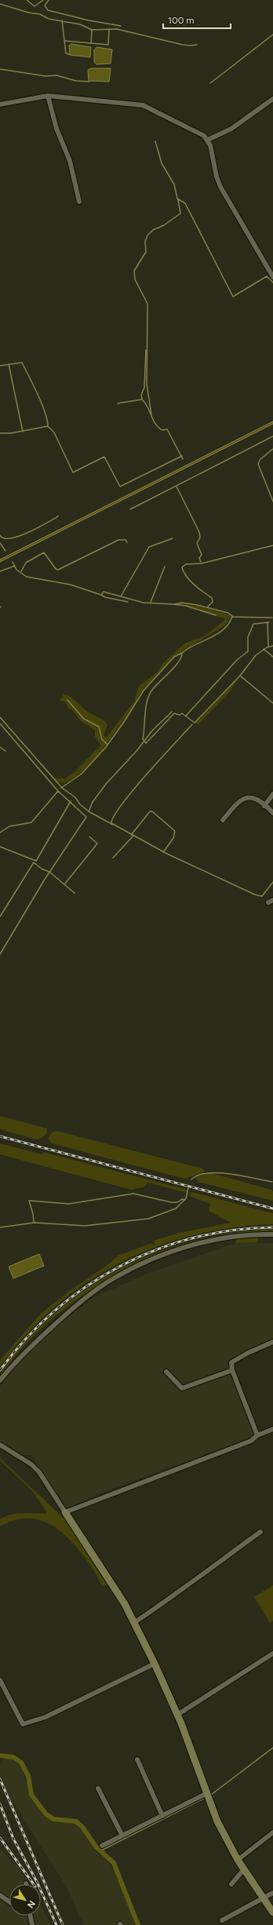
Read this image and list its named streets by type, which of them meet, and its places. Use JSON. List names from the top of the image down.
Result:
{
  "scale_bar": "100 m",
  "north": "bottom right"
}
